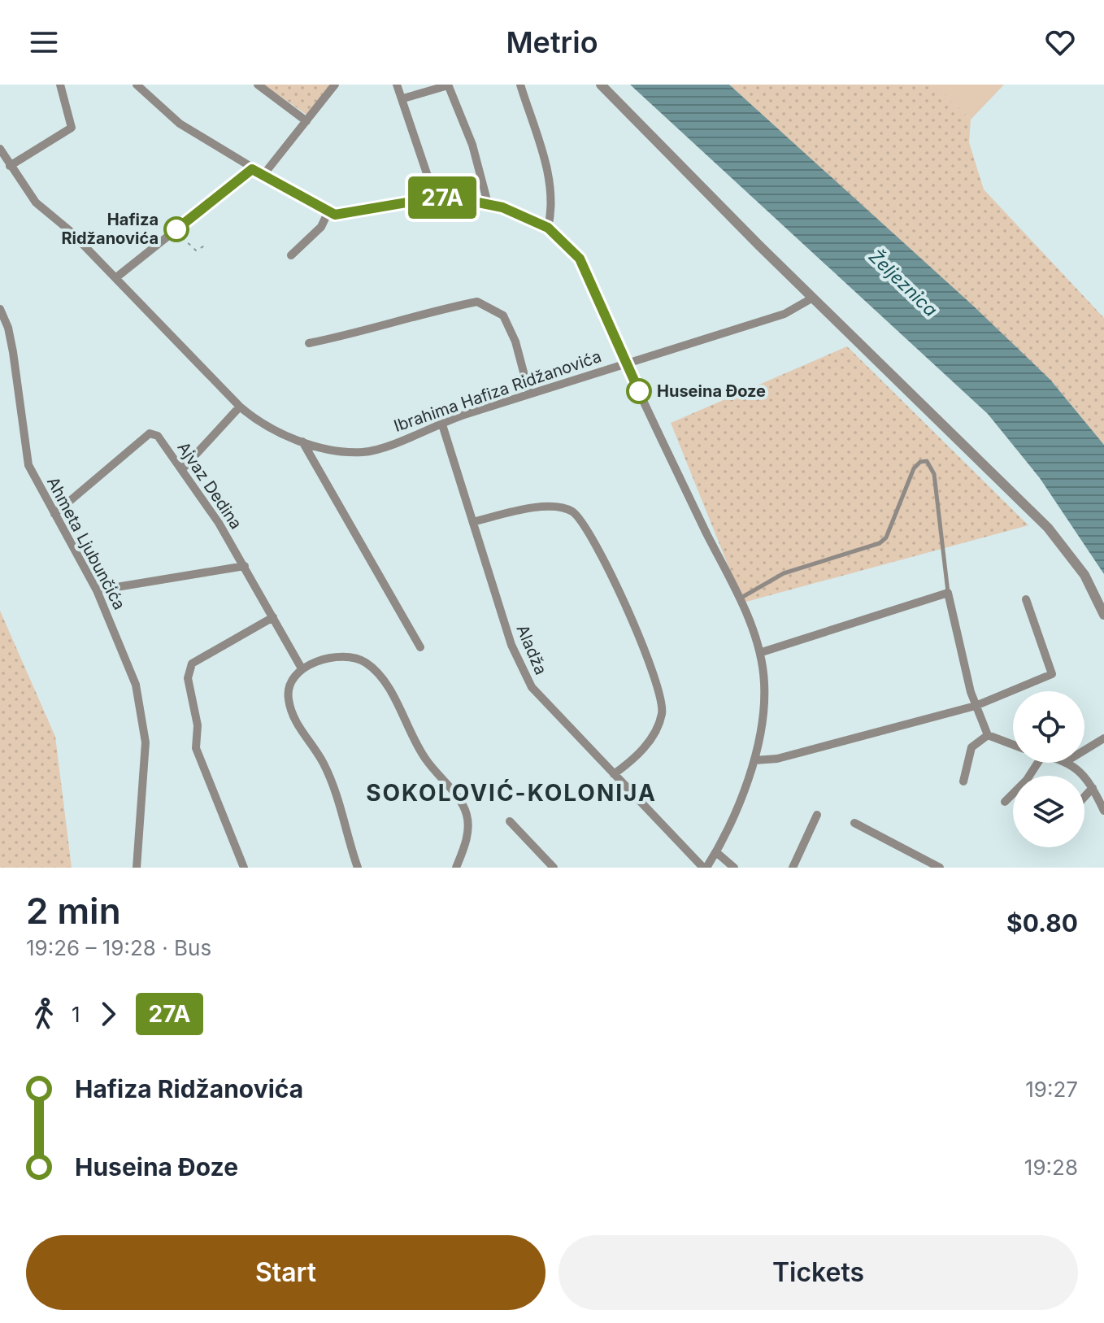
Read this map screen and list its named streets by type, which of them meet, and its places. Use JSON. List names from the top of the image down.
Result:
{
  "streets": {
    "street": [
      "Ibrahima Hafiza Ridžanovića",
      "Ajvaz Dedina",
      "Ahmeta Ljubunčića",
      "Aladža"
    ]
  },
  "crossings": [
    ["Ibrahima Hafiza Ridžanovića", "Aladža"],
    ["Ajvaz Dedina", "Ahmeta Ljubunčića"]
  ],
  "districts": ["SOKOLOVIĆ-KOLONIJA"],
  "water": ["Željeznica"],
  "places": ["Hafiza Ridžanovića", "Huseina Đoze"],
  "lines": ["bus line 27A"],
  "page": {
    "header": "Metrio",
    "on_map": "27A",
    "heading": ["2 min", "19:26 – 19:28 · Bus", "$0.80"],
    "legs": ["1", "27A"],
    "list": [
      {
        "name": "Hafiza Ridžanovića",
        "value": "19:27"
      },
      {
        "name": "Huseina Đoze",
        "value": "19:28"
      }
    ],
    "buttons": ["Start", "Tickets"]
  }
}
